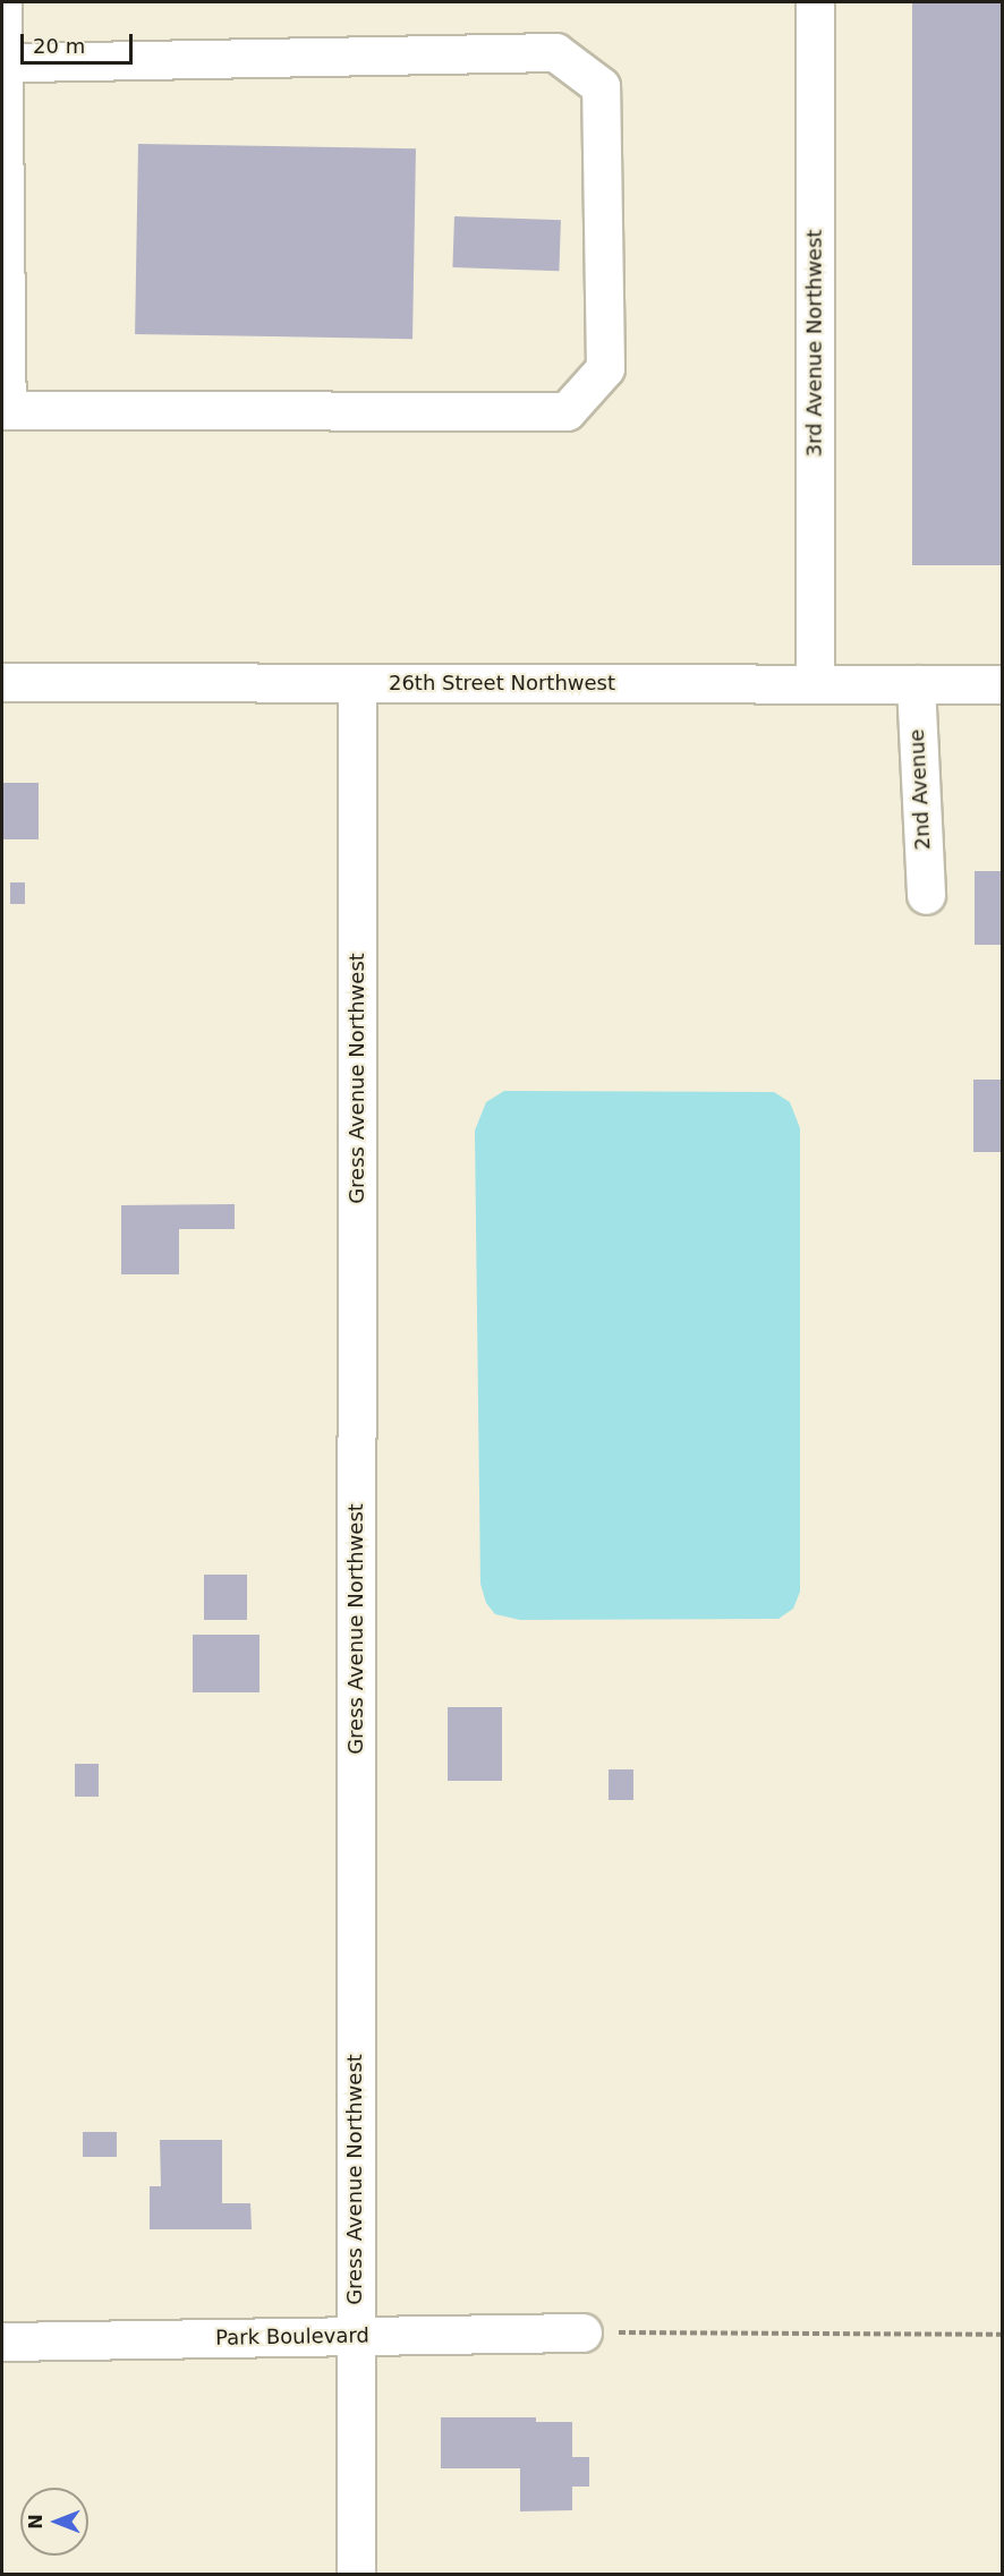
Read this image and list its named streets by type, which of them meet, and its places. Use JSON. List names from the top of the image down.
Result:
{
  "streets": {
    "street": [
      "3rd Avenue Northwest",
      "26th Street Northwest",
      "2nd Avenue",
      "Gress Avenue Northwest",
      "Park Boulevard"
    ]
  },
  "crossings": [
    ["3rd Avenue Northwest", "26th Street Northwest"],
    ["26th Street Northwest", "2nd Avenue"],
    ["26th Street Northwest", "Gress Avenue Northwest"],
    ["Gress Avenue Northwest", "Park Boulevard"]
  ],
  "scale_bar": "20 m",
  "north": "left"
}
